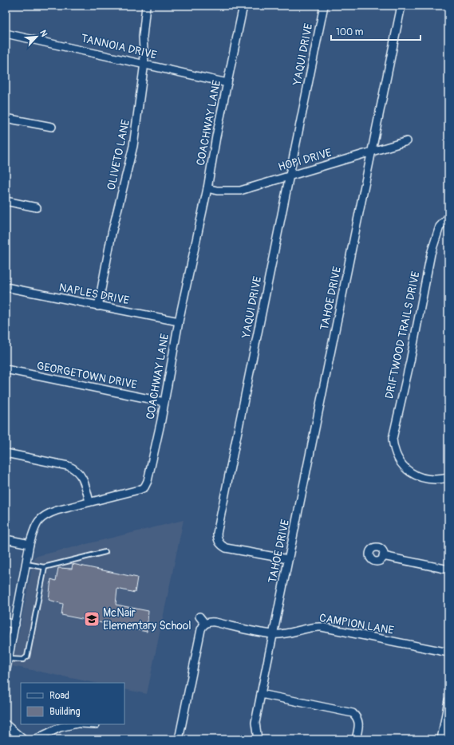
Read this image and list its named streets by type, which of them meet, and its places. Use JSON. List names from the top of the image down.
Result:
{
  "streets": {
    "street": [
      "TANNOIA DRIVE",
      "YAQUI DRIVE",
      "COACHWAY LANE",
      "OLIVETO LANE",
      "HOPI DRIVE",
      "NAPLES DRIVE",
      "TAHOE DRIVE",
      "DRIFTWOOD TRAILS DRIVE",
      "GEORGETOWN DRIVE",
      "CAMPION LANE"
    ]
  },
  "crossings": [
    ["TANNOIA DRIVE", "COACHWAY LANE"],
    ["TANNOIA DRIVE", "OLIVETO LANE"],
    ["YAQUI DRIVE", "HOPI DRIVE"],
    ["YAQUI DRIVE", "TAHOE DRIVE"],
    ["COACHWAY LANE", "HOPI DRIVE"],
    ["COACHWAY LANE", "NAPLES DRIVE"],
    ["COACHWAY LANE", "GEORGETOWN DRIVE"],
    ["OLIVETO LANE", "NAPLES DRIVE"],
    ["HOPI DRIVE", "TAHOE DRIVE"],
    ["TAHOE DRIVE", "CAMPION LANE"]
  ],
  "places": {
    "school or university": ["McNair Elementary School"]
  },
  "legend": ["Road", "Building"],
  "scale_bar": "100 m",
  "north": "top right"
}
